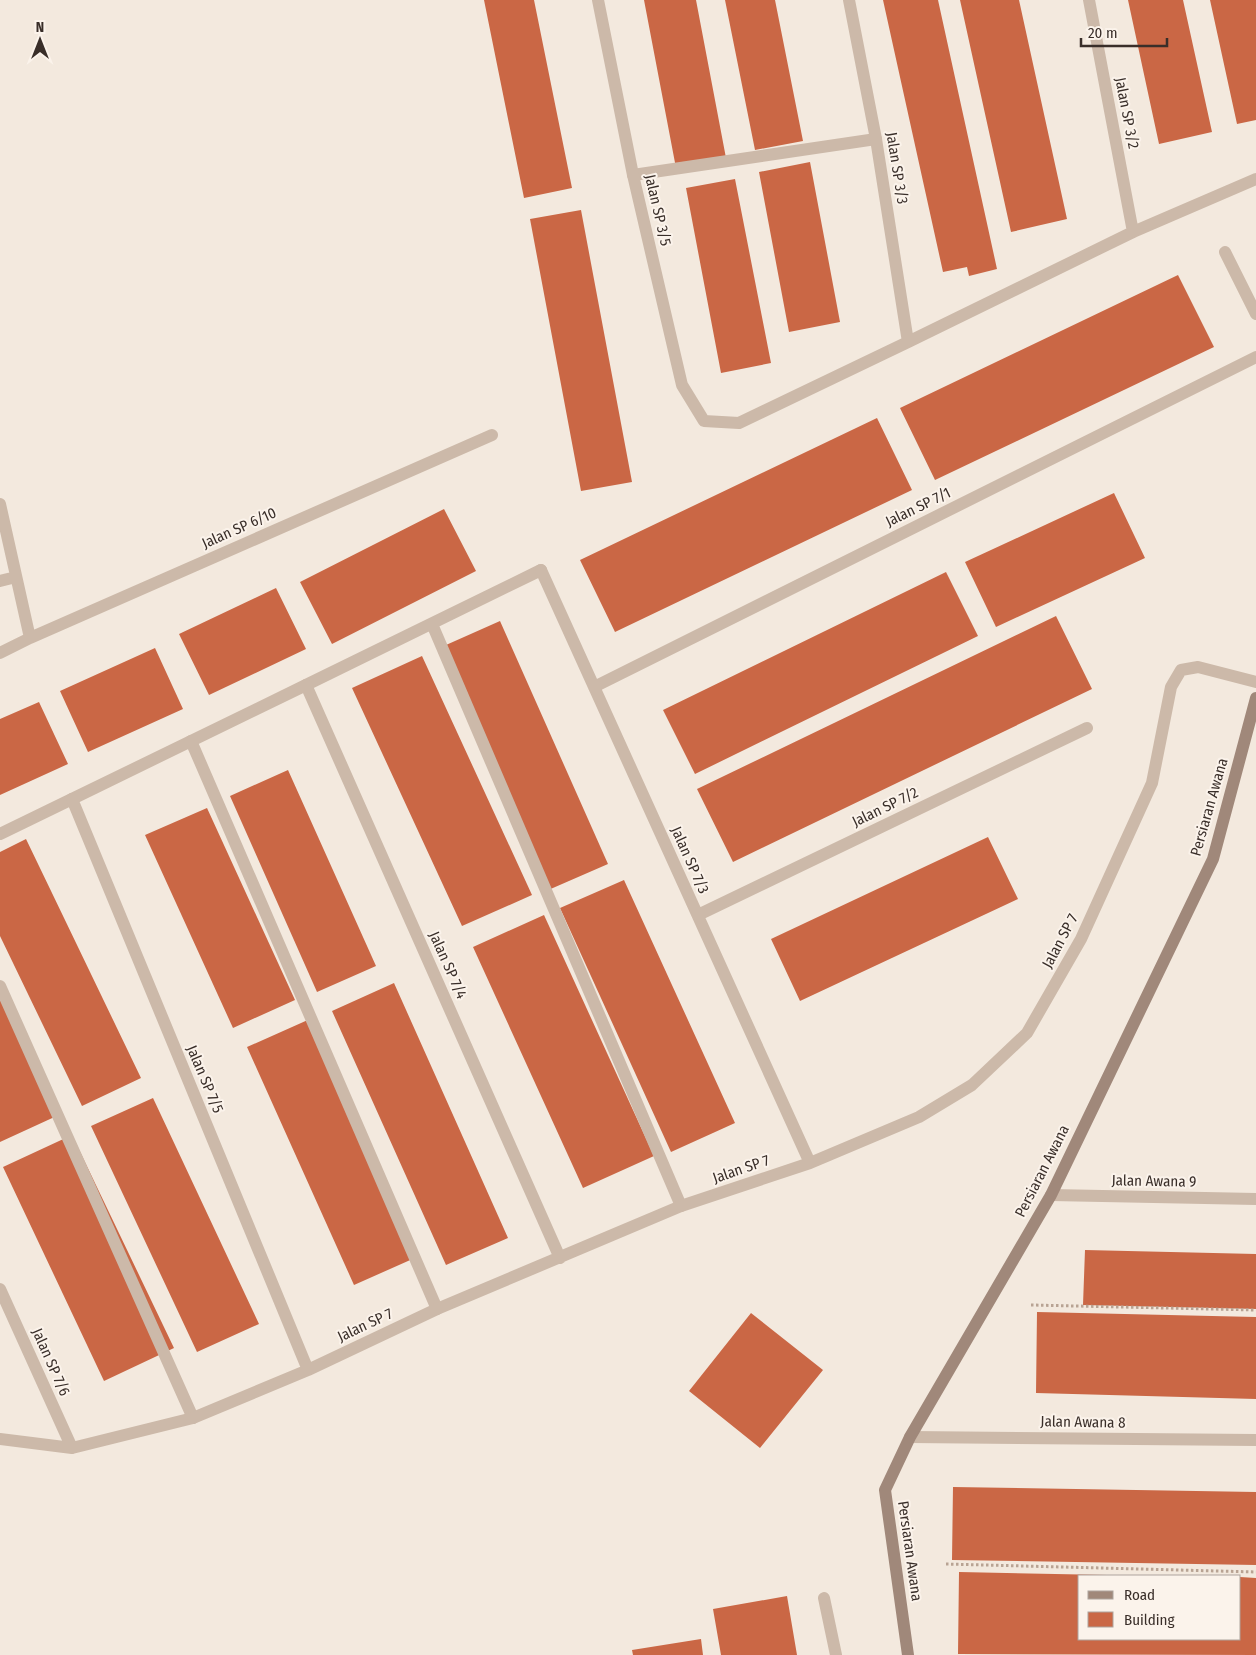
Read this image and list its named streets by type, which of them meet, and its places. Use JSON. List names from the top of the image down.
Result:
{
  "streets": {
    "street": [
      "Jalan SP 3/2",
      "Jalan SP 3/3",
      "Jalan SP 3/5",
      "Jalan SP 7/1",
      "Jalan SP 6/10",
      "Jalan SP 7/2",
      "Persiaran Awana",
      "Jalan SP 7/3",
      "Jalan SP 7",
      "Jalan SP 7/4",
      "Jalan SP 7/5",
      "Jalan Awana 9",
      "Jalan SP 7/6",
      "Jalan Awana 8"
    ]
  },
  "crossings": [
    ["Jalan SP 3/3", "Jalan SP 3/5"],
    ["Jalan SP 7/1", "Jalan SP 7/3"],
    ["Jalan SP 7/2", "Jalan SP 7/3"],
    ["Persiaran Awana", "Jalan Awana 9"],
    ["Persiaran Awana", "Jalan Awana 8"],
    ["Jalan SP 7/3", "Jalan SP 7"],
    ["Jalan SP 7", "Jalan SP 7/4"],
    ["Jalan SP 7", "Jalan SP 7/5"],
    ["Jalan SP 7", "Jalan SP 7/6"]
  ],
  "legend": ["Road", "Building"],
  "scale_bar": "20 m",
  "north": "top"
}
